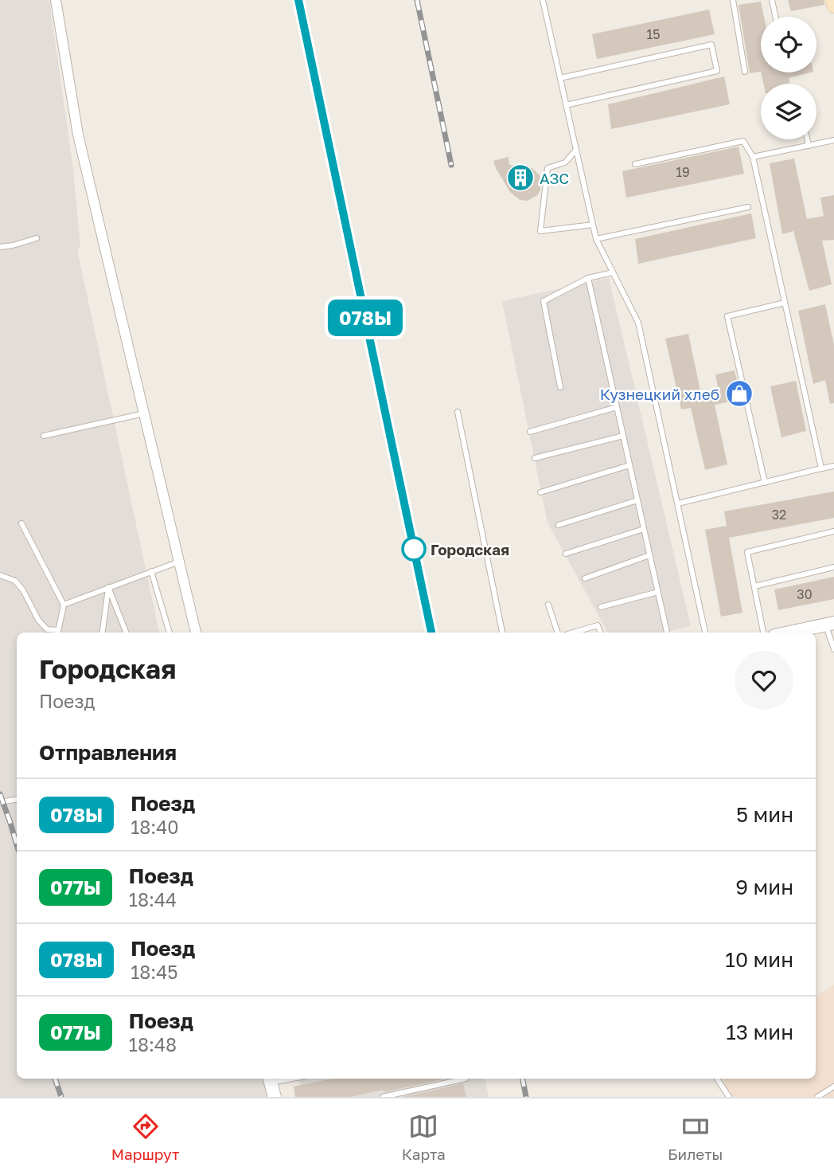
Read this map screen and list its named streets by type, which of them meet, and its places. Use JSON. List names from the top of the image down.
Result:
{
  "places": {
    "building": ["АЗС"],
    "shop": ["Кузнецкий хлеб"],
    "other": ["Городская"]
  },
  "house_numbers": [
    "15",
    "19",
    "32",
    "30"
  ],
  "page": {
    "on_map": "078Ы",
    "heading": [
      ["Городская", "Поезд"],
      "Отправления"
    ],
    "list": [
      {
        "mark": "078Ы",
        "name": "Поезд",
        "note": "18:40",
        "value": "5 мин"
      },
      {
        "mark": "077Ы",
        "name": "Поезд",
        "note": "18:44",
        "value": "9 мин"
      },
      {
        "mark": "078Ы",
        "name": "Поезд",
        "note": "18:45",
        "value": "10 мин"
      },
      {
        "mark": "077Ы",
        "name": "Поезд",
        "note": "18:48",
        "value": "13 мин"
      }
    ],
    "tabs": ["Маршрут", "Карта", "Билеты"]
  }
}
